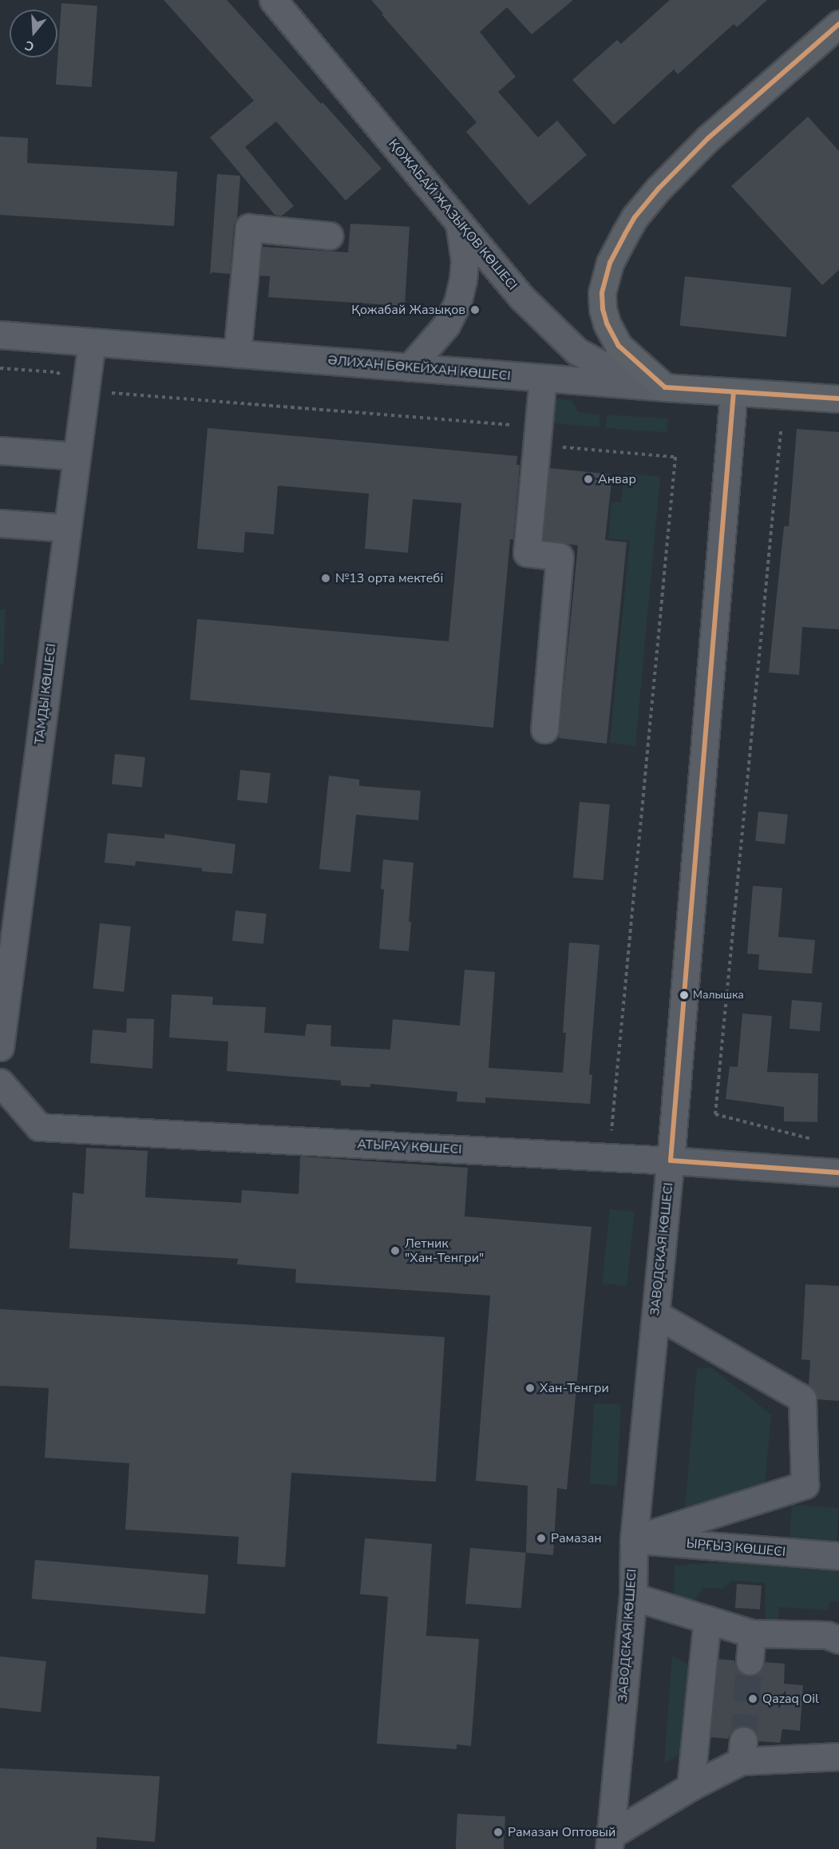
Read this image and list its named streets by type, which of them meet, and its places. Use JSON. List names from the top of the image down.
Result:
{
  "streets": {
    "main road": ["ӘЛИХАН БӨКЕЙХАН КӨШЕСІ"],
    "street": [
      "ҚОЖАБАЙ ЖАЗЫҚОВ КӨШЕСІ",
      "ТАМДЫ КӨШЕСІ",
      "АТЫРАУ КӨШЕСІ",
      "ЗАВОДСКАЯ КӨШЕСІ",
      "ЫРҒЫЗ КӨШЕСІ"
    ]
  },
  "crossings": [
    ["ҚОЖАБАЙ ЖАЗЫҚОВ КӨШЕСІ", "ӘЛИХАН БӨКЕЙХАН КӨШЕСІ"],
    ["ӘЛИХАН БӨКЕЙХАН КӨШЕСІ", "ТАМДЫ КӨШЕСІ"],
    ["ӘЛИХАН БӨКЕЙХАН КӨШЕСІ", "ЗАВОДСКАЯ КӨШЕСІ"],
    ["АТЫРАУ КӨШЕСІ", "ЗАВОДСКАЯ КӨШЕСІ"],
    ["ЗАВОДСКАЯ КӨШЕСІ", "ЫРҒЫЗ КӨШЕСІ"]
  ],
  "places": [
    "Қожабай Жазықов",
    "Анвар",
    "№13 орта мектебі",
    "Малышка",
    "Летник \"Хан-Тенгри\"",
    "Хан-Тенгри",
    "Рамазан",
    "Qazaq Oil",
    "Рамазан Оптовый"
  ],
  "north": "bottom"
}
